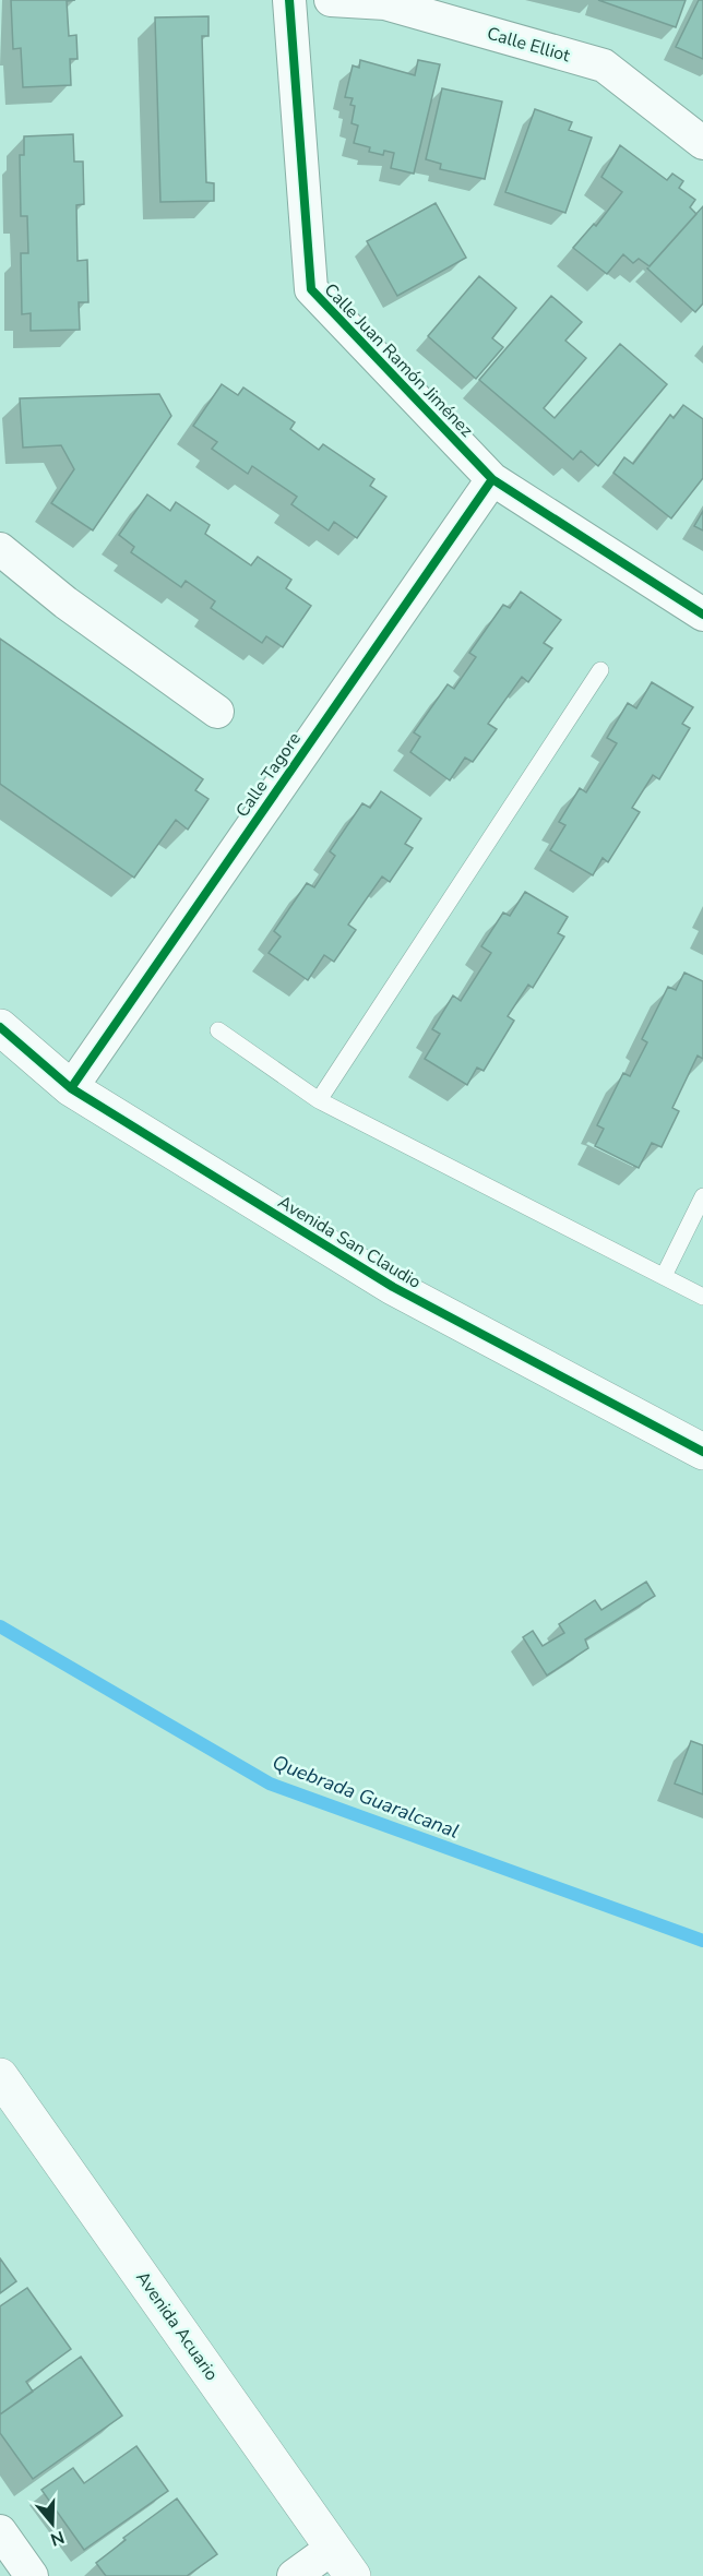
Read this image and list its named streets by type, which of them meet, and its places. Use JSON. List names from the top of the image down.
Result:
{
  "streets": {
    "street": [
      "Calle Elliot",
      "Calle Juan Ramón Jiménez",
      "Calle Tagore",
      "Avenida San Claudio",
      "Avenida Acuario"
    ]
  },
  "crossings": [
    ["Calle Juan Ramón Jiménez", "Calle Tagore"],
    ["Calle Tagore", "Avenida San Claudio"]
  ],
  "water": ["Quebrada Guaralcanal"],
  "north": "bottom"
}
